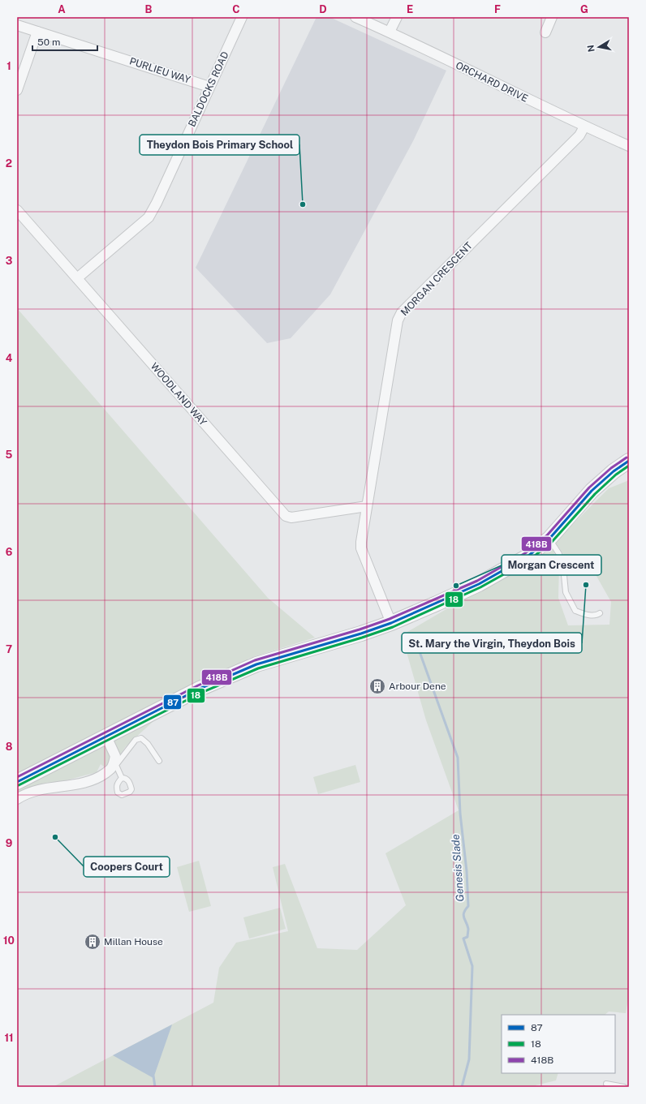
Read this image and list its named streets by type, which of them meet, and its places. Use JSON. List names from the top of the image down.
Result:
{
  "streets": {
    "street": [
      "PURLIEU WAY",
      "ORCHARD DRIVE",
      "BALDOCKS ROAD",
      "MORGAN CRESCENT",
      "WOODLAND WAY"
    ]
  },
  "crossings": [
    ["PURLIEU WAY", "BALDOCKS ROAD"],
    ["ORCHARD DRIVE", "MORGAN CRESCENT"],
    ["BALDOCKS ROAD", "WOODLAND WAY"],
    ["MORGAN CRESCENT", "WOODLAND WAY"]
  ],
  "water": ["Genesis Slade"],
  "places": {
    "other": [
      "Theydon Bois Primary School",
      "St. Mary the Virgin, Theydon Bois",
      "Morgan Crescent",
      "Coopers Court"
    ],
    "building": ["Arbour Dene", "Millan House"]
  },
  "lines": ["transit line 418B", "transit line 87", "transit line 18"],
  "legend": ["87", "18", "418B"],
  "scale_bar": "50 m",
  "north": "left",
  "grid": {
    "columns": [
      "A",
      "B",
      "C",
      "D",
      "E",
      "F",
      "G"
    ],
    "rows": [
      "1",
      "2",
      "3",
      "4",
      "5",
      "6",
      "7",
      "8",
      "9",
      "10",
      "11"
    ]
  }
}
